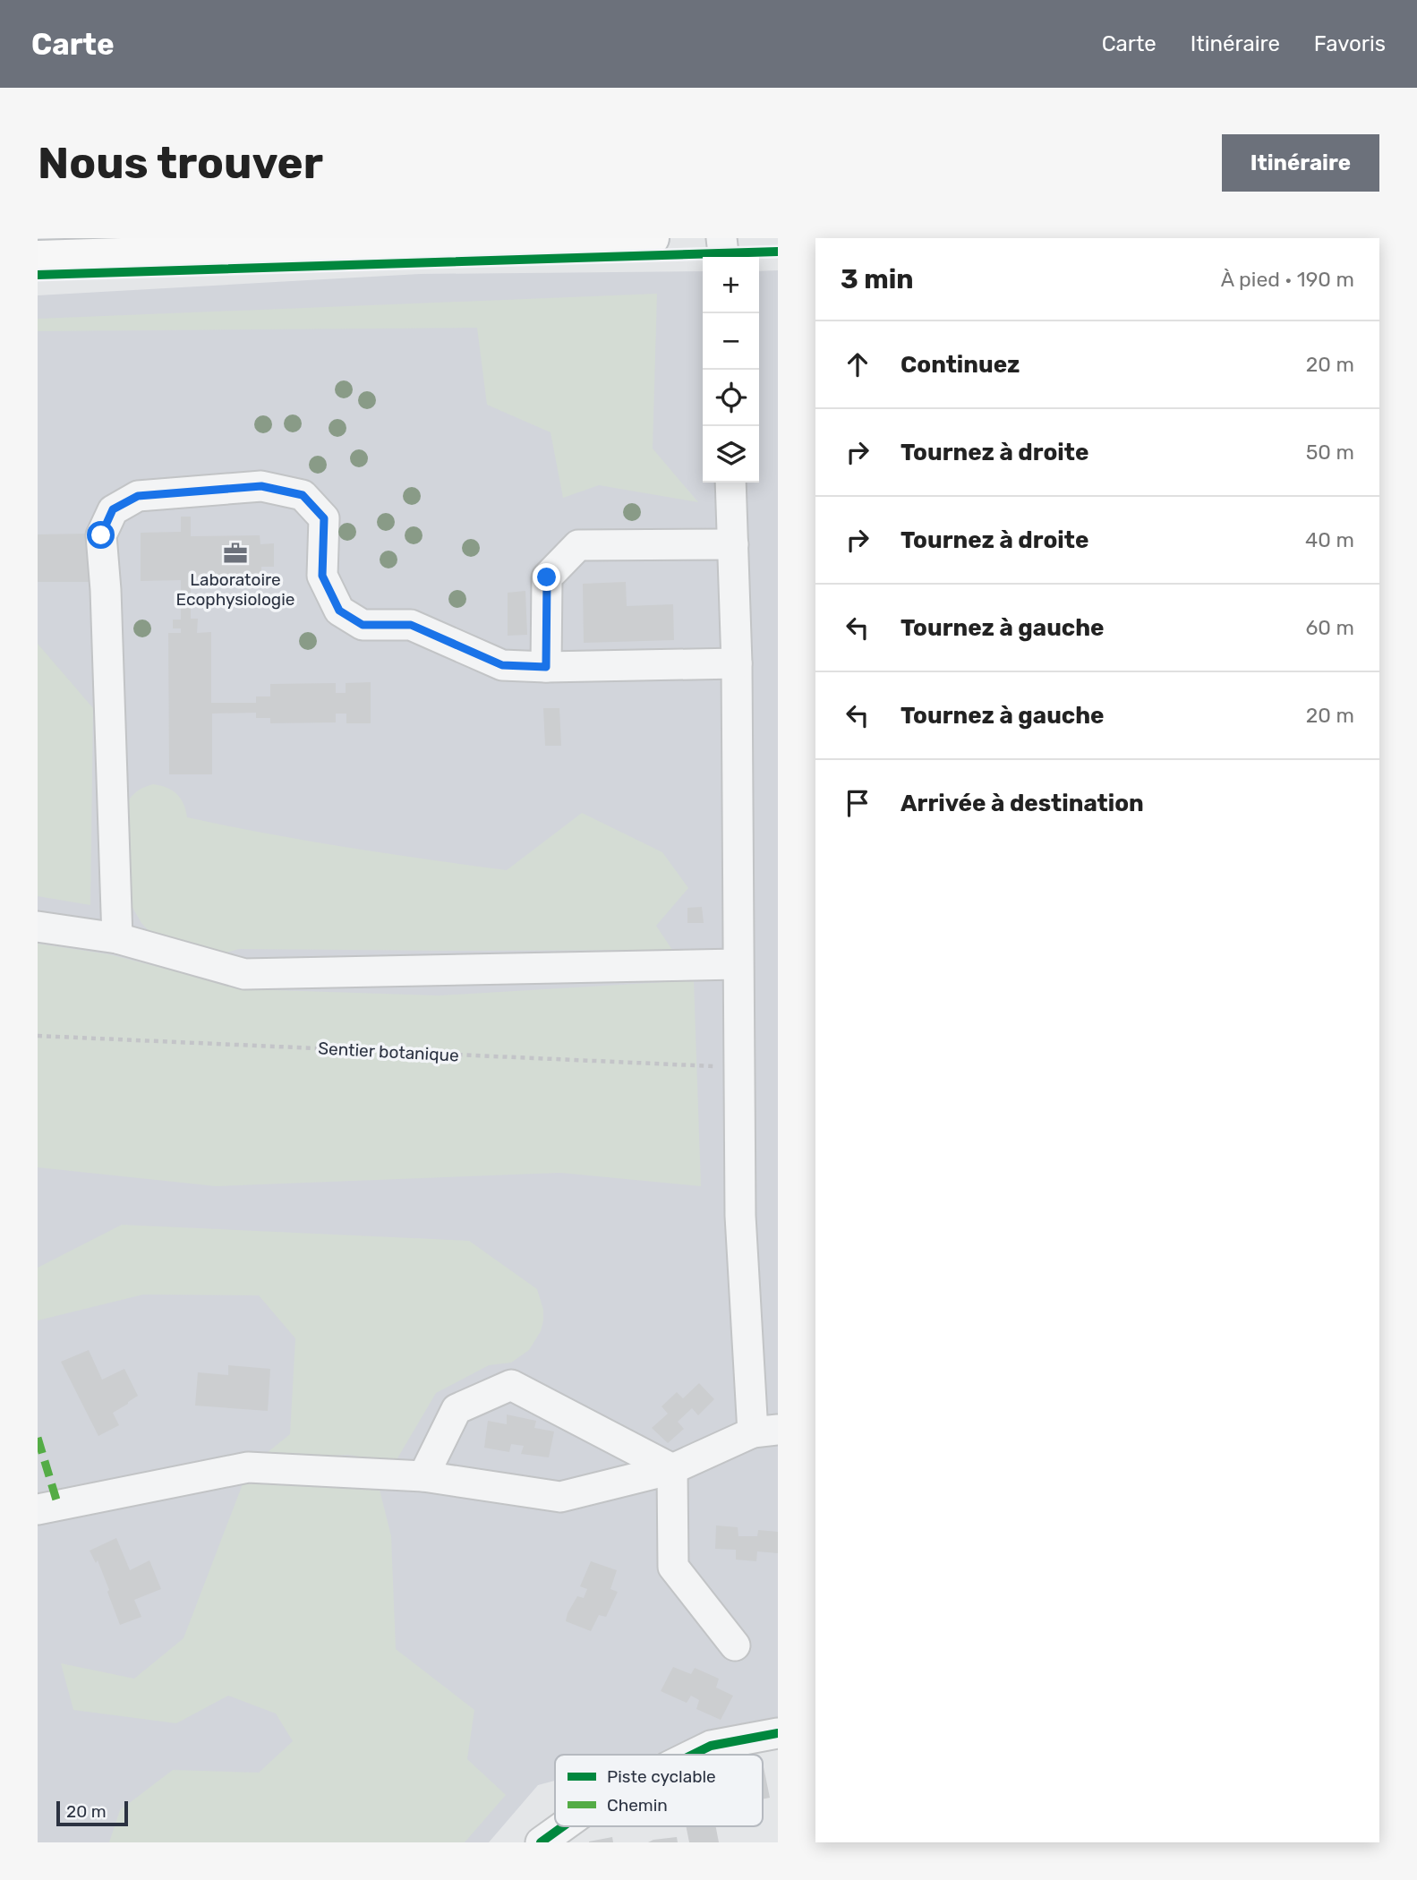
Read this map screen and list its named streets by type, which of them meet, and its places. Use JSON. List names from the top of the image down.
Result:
{
  "streets": {
    "path": ["Sentier botanique"]
  },
  "places": {
    "office": ["Laboratoire Ecophysiologie"]
  },
  "legend": ["Piste cyclable", "Chemin"],
  "scale_bar": "20 m",
  "page": {
    "header": "Carte",
    "nav": ["Carte", "Itinéraire", "Favoris"],
    "buttons": "Itinéraire",
    "title": "Nous trouver",
    "heading": ["3 min", "À pied · 190 m"],
    "map_buttons": ["+", "−"],
    "list": [
      ["Continuez", "20 m"],
      ["Tournez à droite", "50 m"],
      ["Tournez à droite", "40 m"],
      ["Tournez à gauche", "60 m"],
      ["Tournez à gauche", "20 m"],
      "Arrivée à destination"
    ],
    "scale": "20 m"
  }
}
